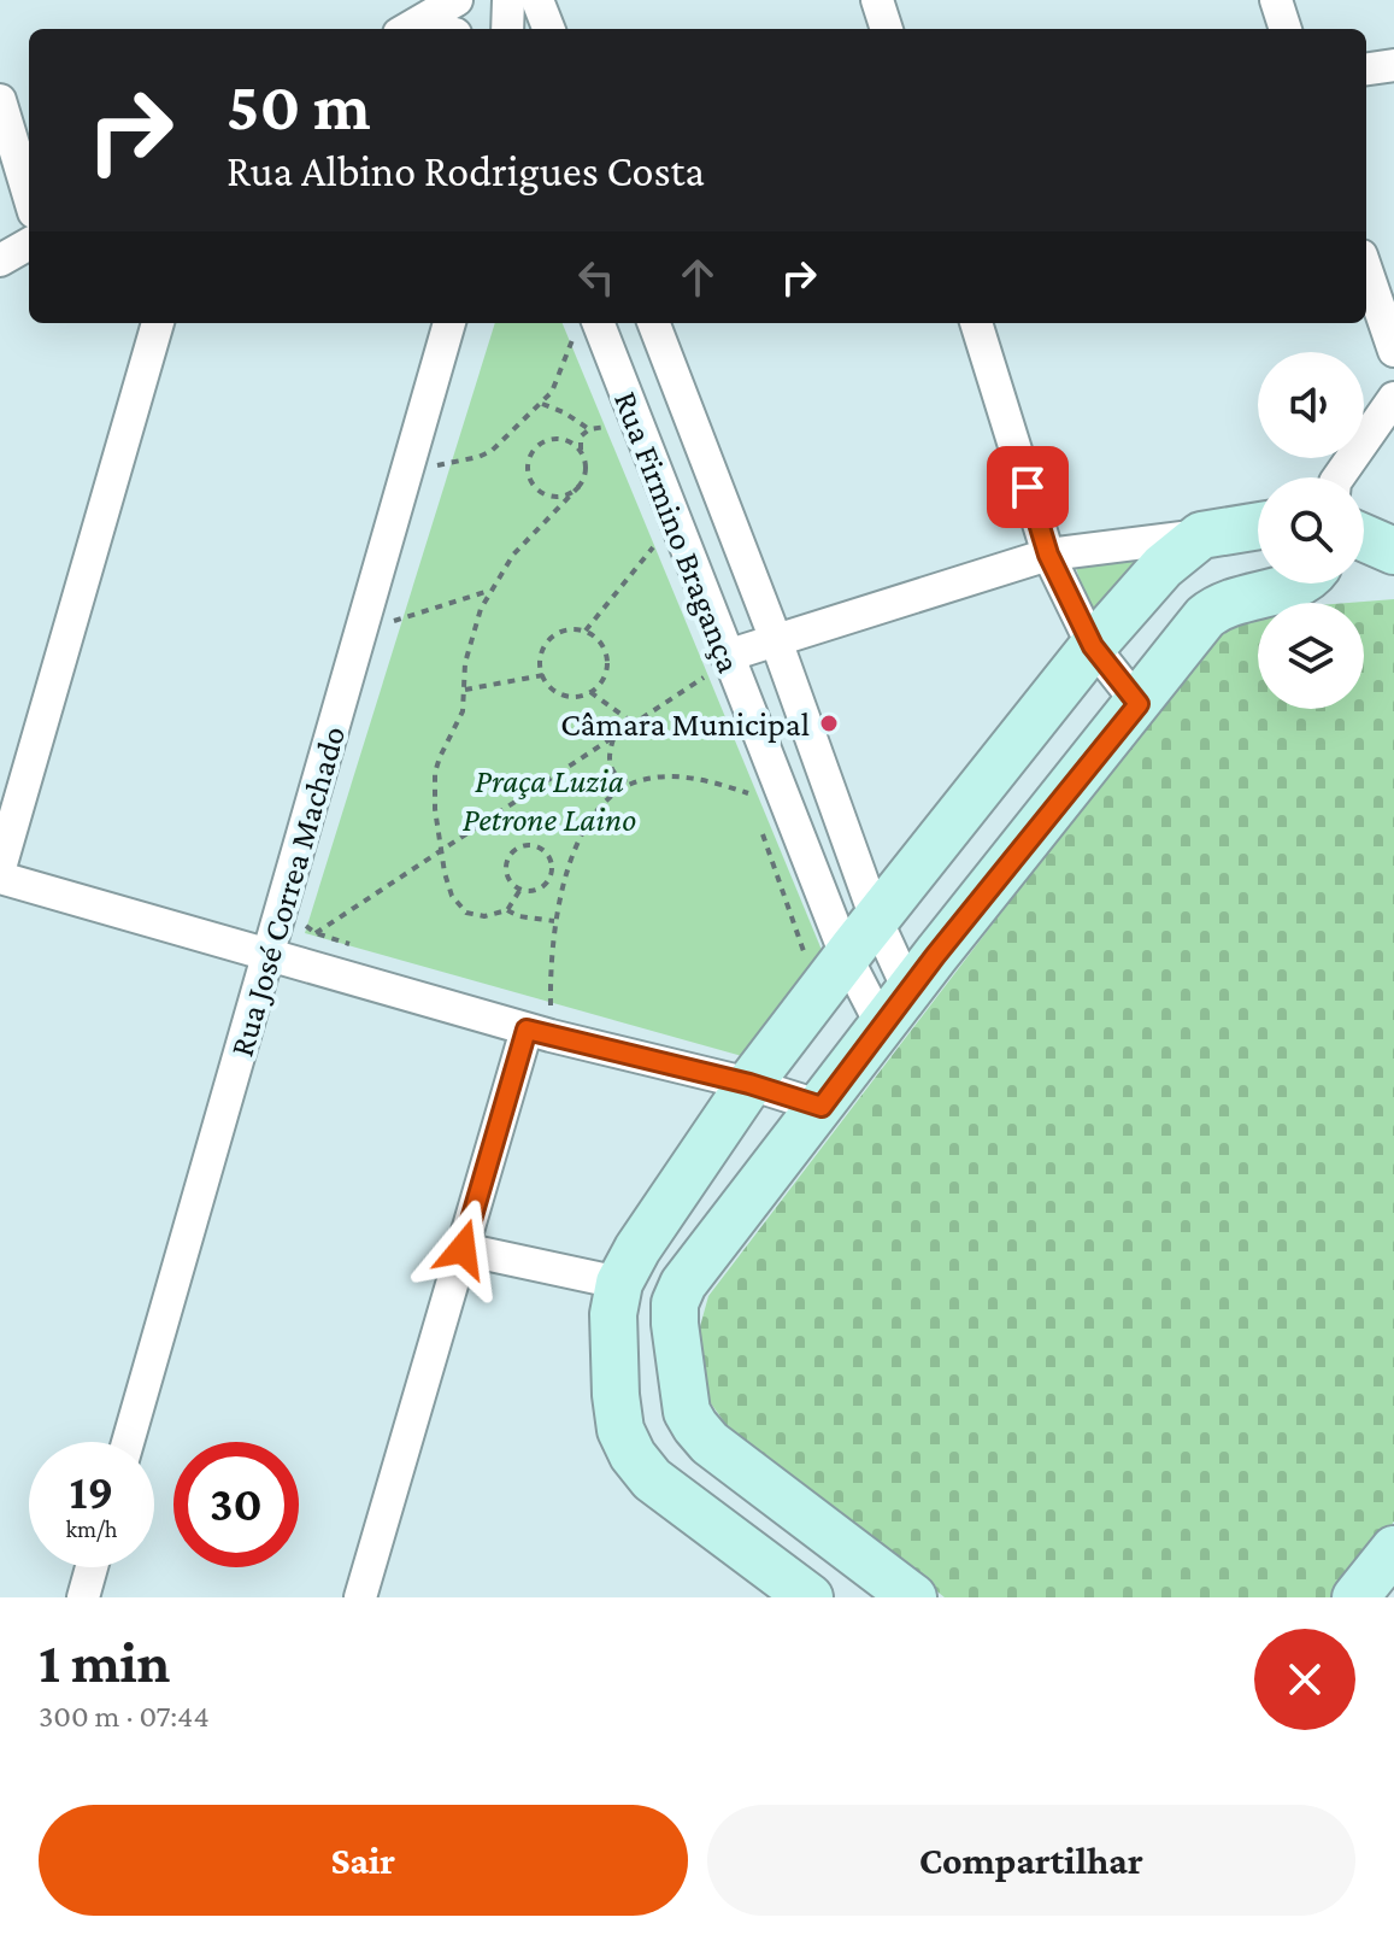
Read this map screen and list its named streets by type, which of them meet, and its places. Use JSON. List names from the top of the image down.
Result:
{
  "streets": {
    "street": ["Rua Firmino Bragança", "Rua José Correa Machado"]
  },
  "parks": ["Praça Luzia Petrone Laino"],
  "places": ["Câmara Municipal"],
  "page": {
    "turn": ["50 m", "Rua Albino Rodrigues Costa"],
    "speed": "19 km/h",
    "limit": "30",
    "heading": ["1 min", "300 m · 07:44"],
    "buttons": ["Sair", "Compartilhar"]
  }
}
